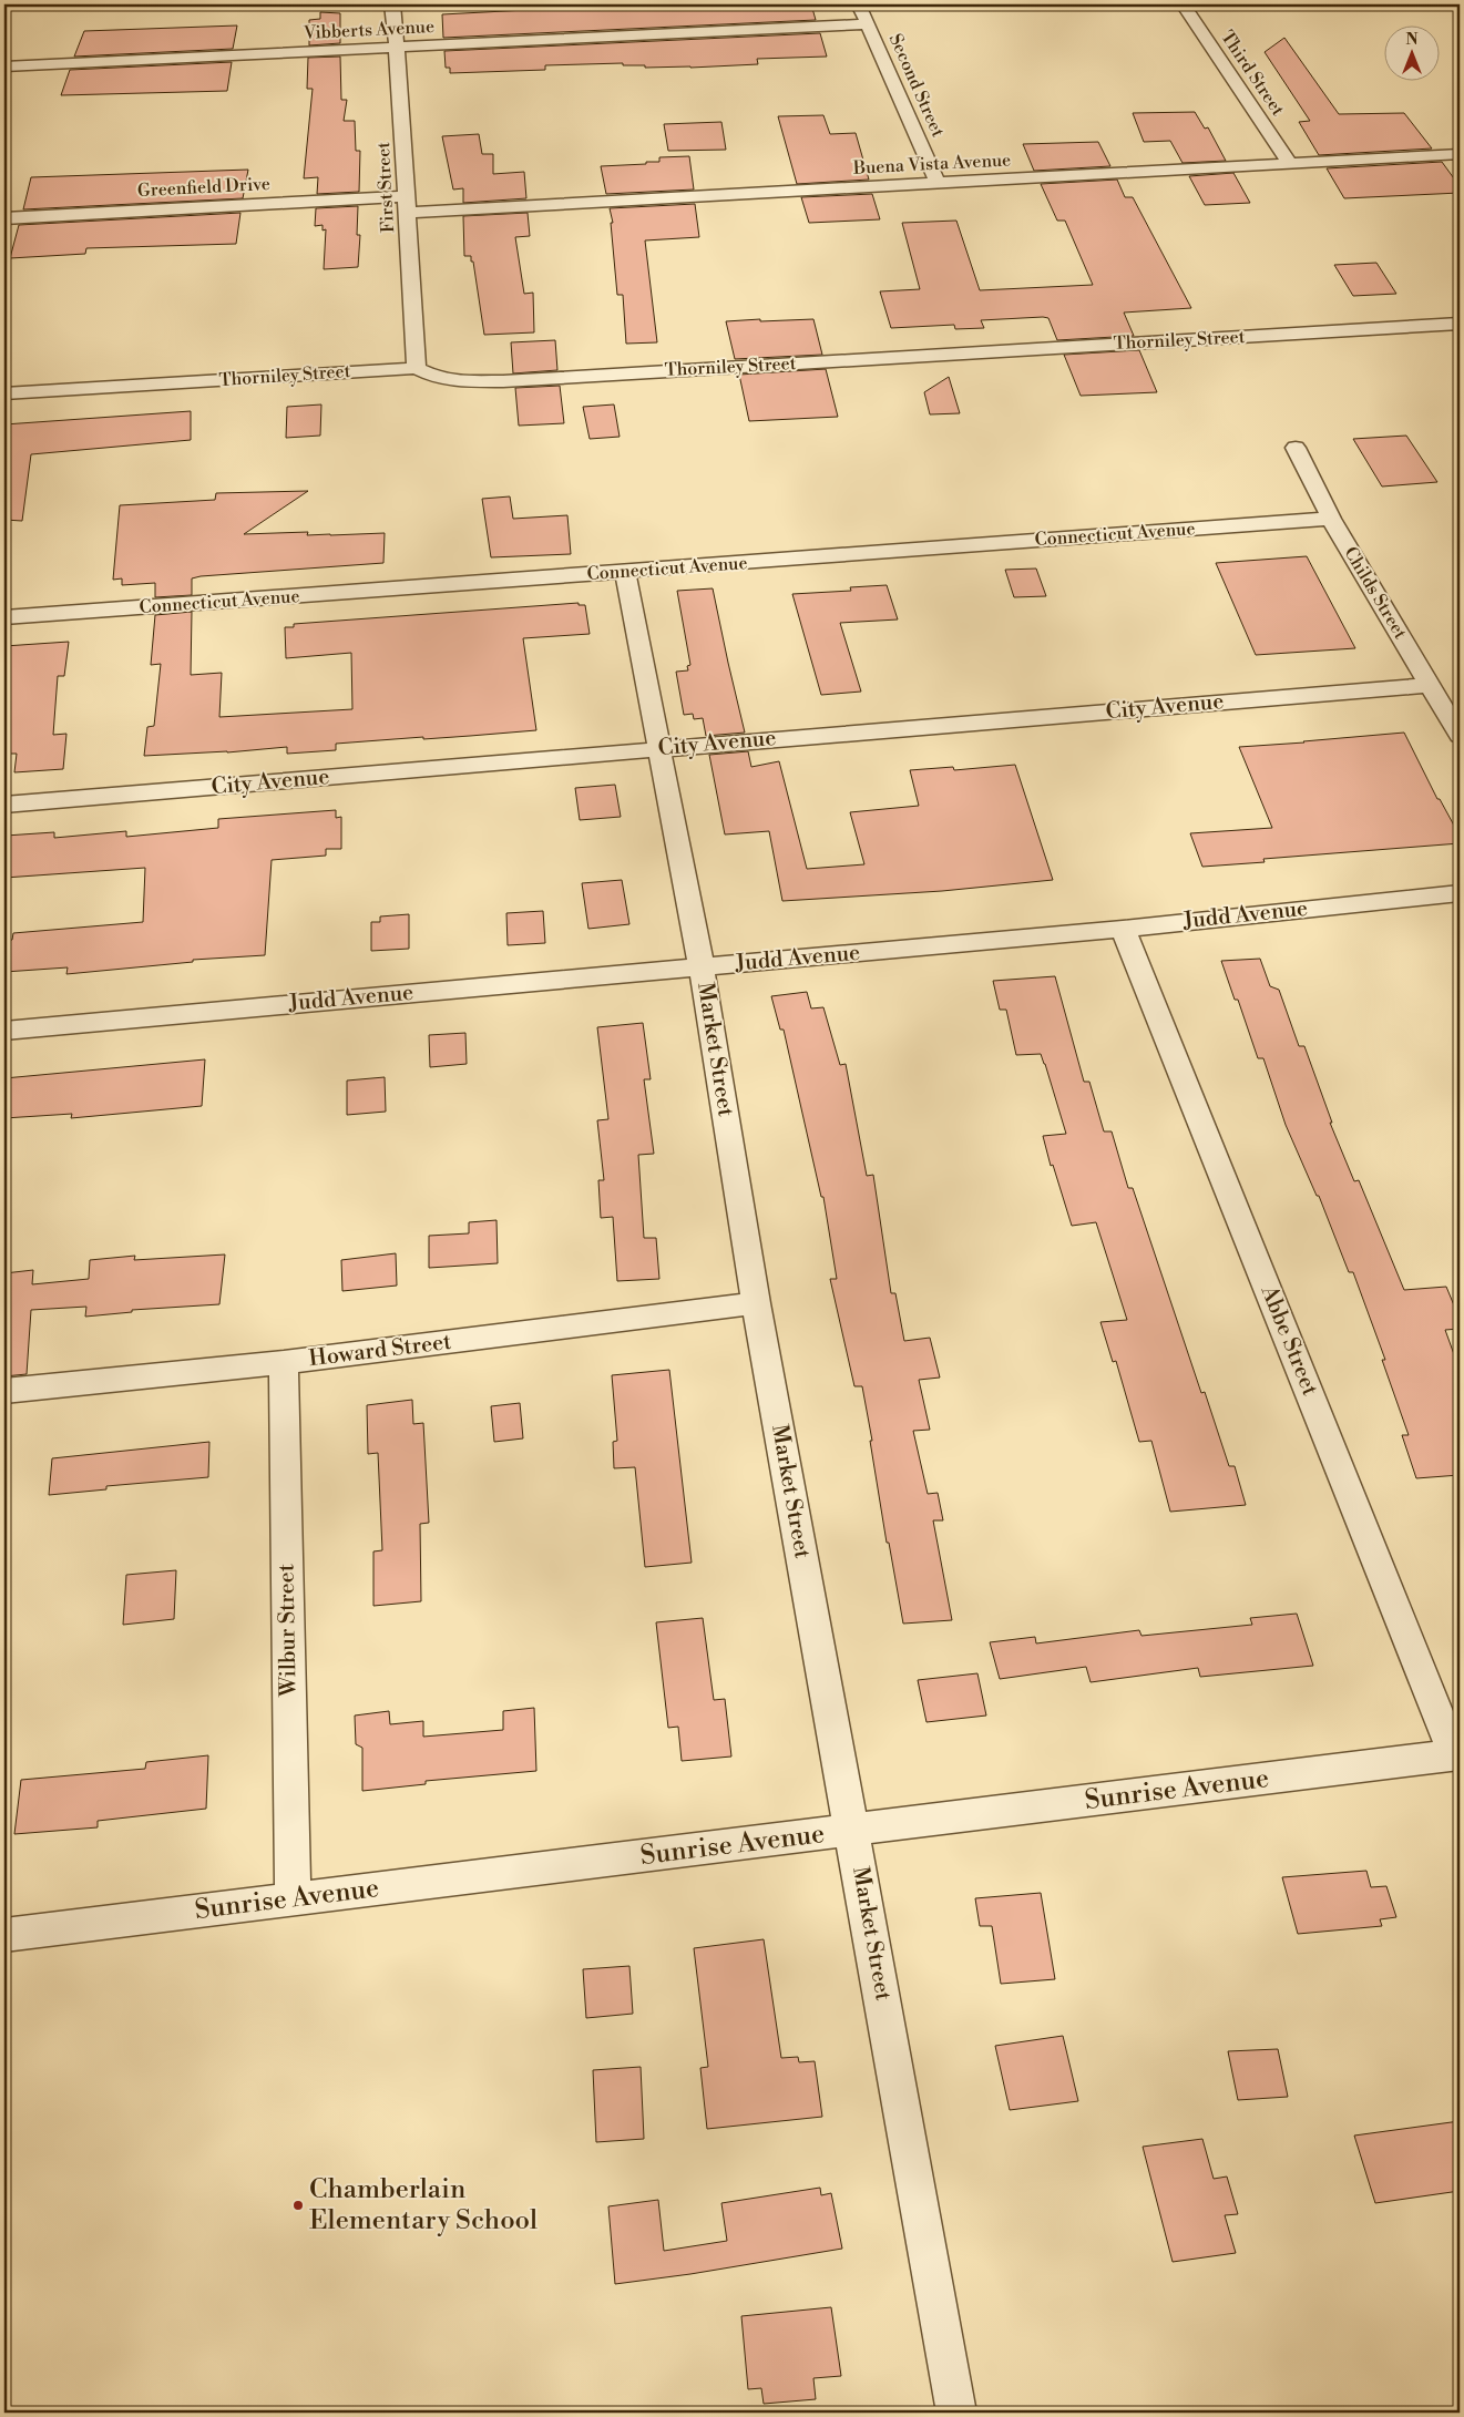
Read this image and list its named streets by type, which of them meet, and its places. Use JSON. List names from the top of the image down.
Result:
{
  "streets": {
    "street": [
      "Vibberts Avenue",
      "Third Street",
      "Second Street",
      "Buena Vista Avenue",
      "Greenfield Drive",
      "First Street",
      "Thorniley Street",
      "Connecticut Avenue",
      "Childs Street",
      "City Avenue",
      "Judd Avenue",
      "Market Street",
      "Abbe Street",
      "Howard Street",
      "Wilbur Street",
      "Sunrise Avenue"
    ]
  },
  "crossings": [
    ["Vibberts Avenue", "Second Street"],
    ["Vibberts Avenue", "First Street"],
    ["Third Street", "Buena Vista Avenue"],
    ["Second Street", "Buena Vista Avenue"],
    ["Buena Vista Avenue", "Greenfield Drive"],
    ["Buena Vista Avenue", "First Street"],
    ["Greenfield Drive", "First Street"],
    ["First Street", "Thorniley Street"],
    ["Connecticut Avenue", "Childs Street"],
    ["Connecticut Avenue", "Market Street"],
    ["Childs Street", "City Avenue"],
    ["City Avenue", "Market Street"],
    ["Judd Avenue", "Market Street"],
    ["Judd Avenue", "Abbe Street"],
    ["Market Street", "Howard Street"],
    ["Market Street", "Sunrise Avenue"],
    ["Abbe Street", "Sunrise Avenue"],
    ["Howard Street", "Wilbur Street"],
    ["Wilbur Street", "Sunrise Avenue"]
  ],
  "places": ["Chamberlain Elementary School"],
  "north": "top"
}
